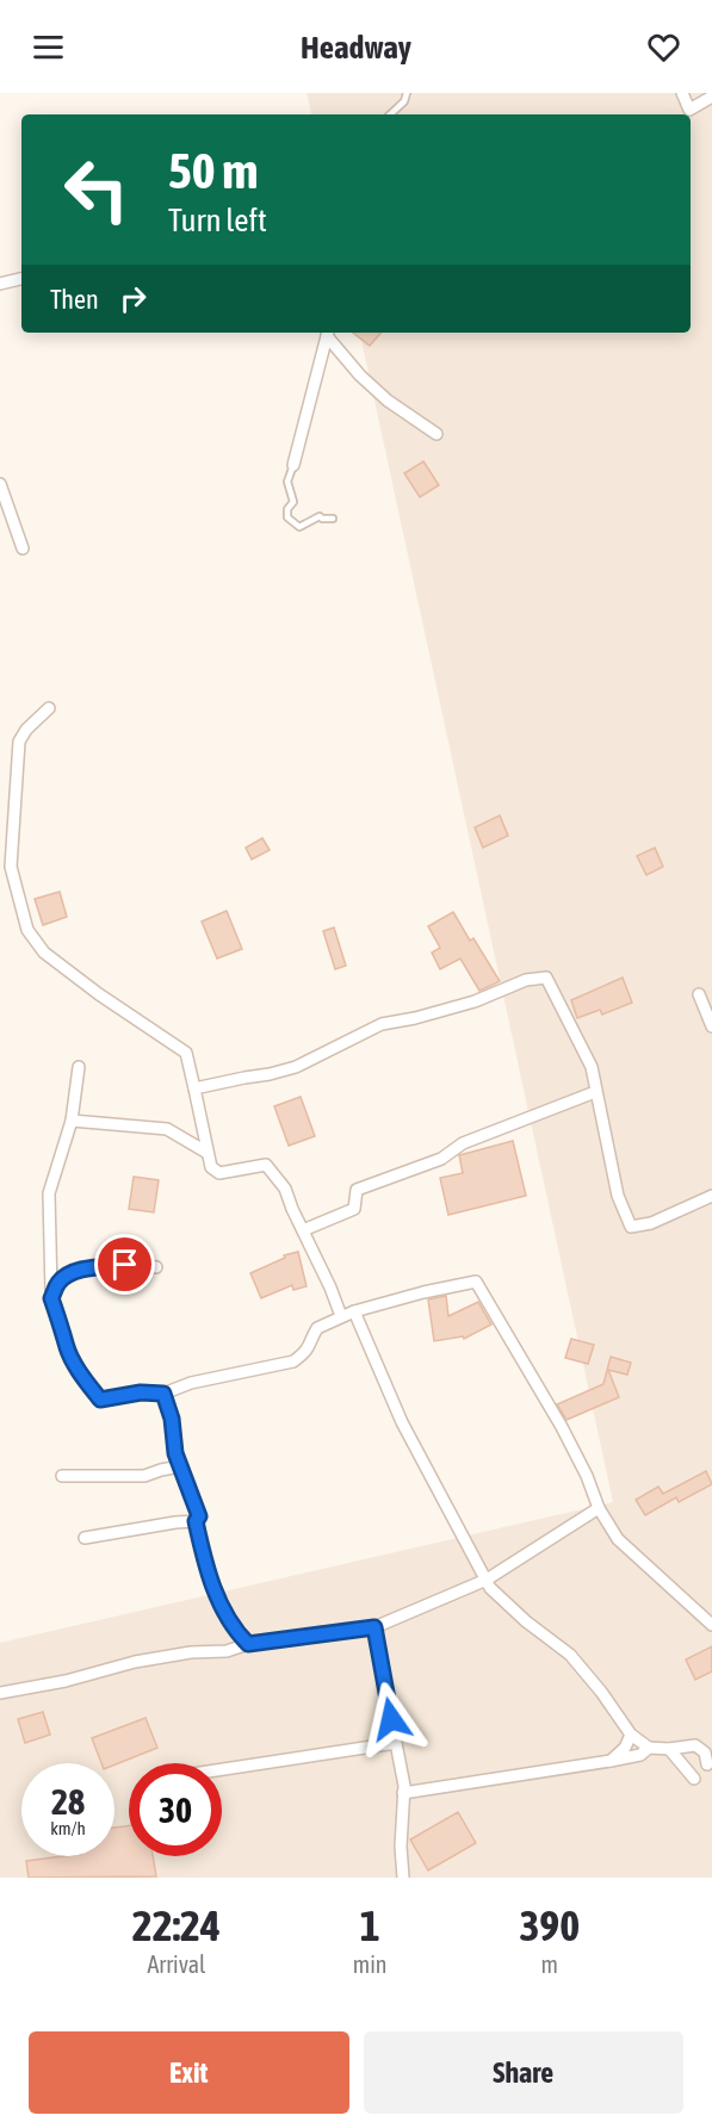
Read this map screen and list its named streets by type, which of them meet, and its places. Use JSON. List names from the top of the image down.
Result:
{
  "page": {
    "header": "Headway",
    "turn": ["50 m", "Turn left"],
    "then": "Then",
    "speed": "28 km/h",
    "limit": "30",
    "eta": [
      "22:24",
      "Arrival",
      "1",
      "min",
      "390",
      "m"
    ],
    "buttons": ["Exit", "Share"]
  }
}
